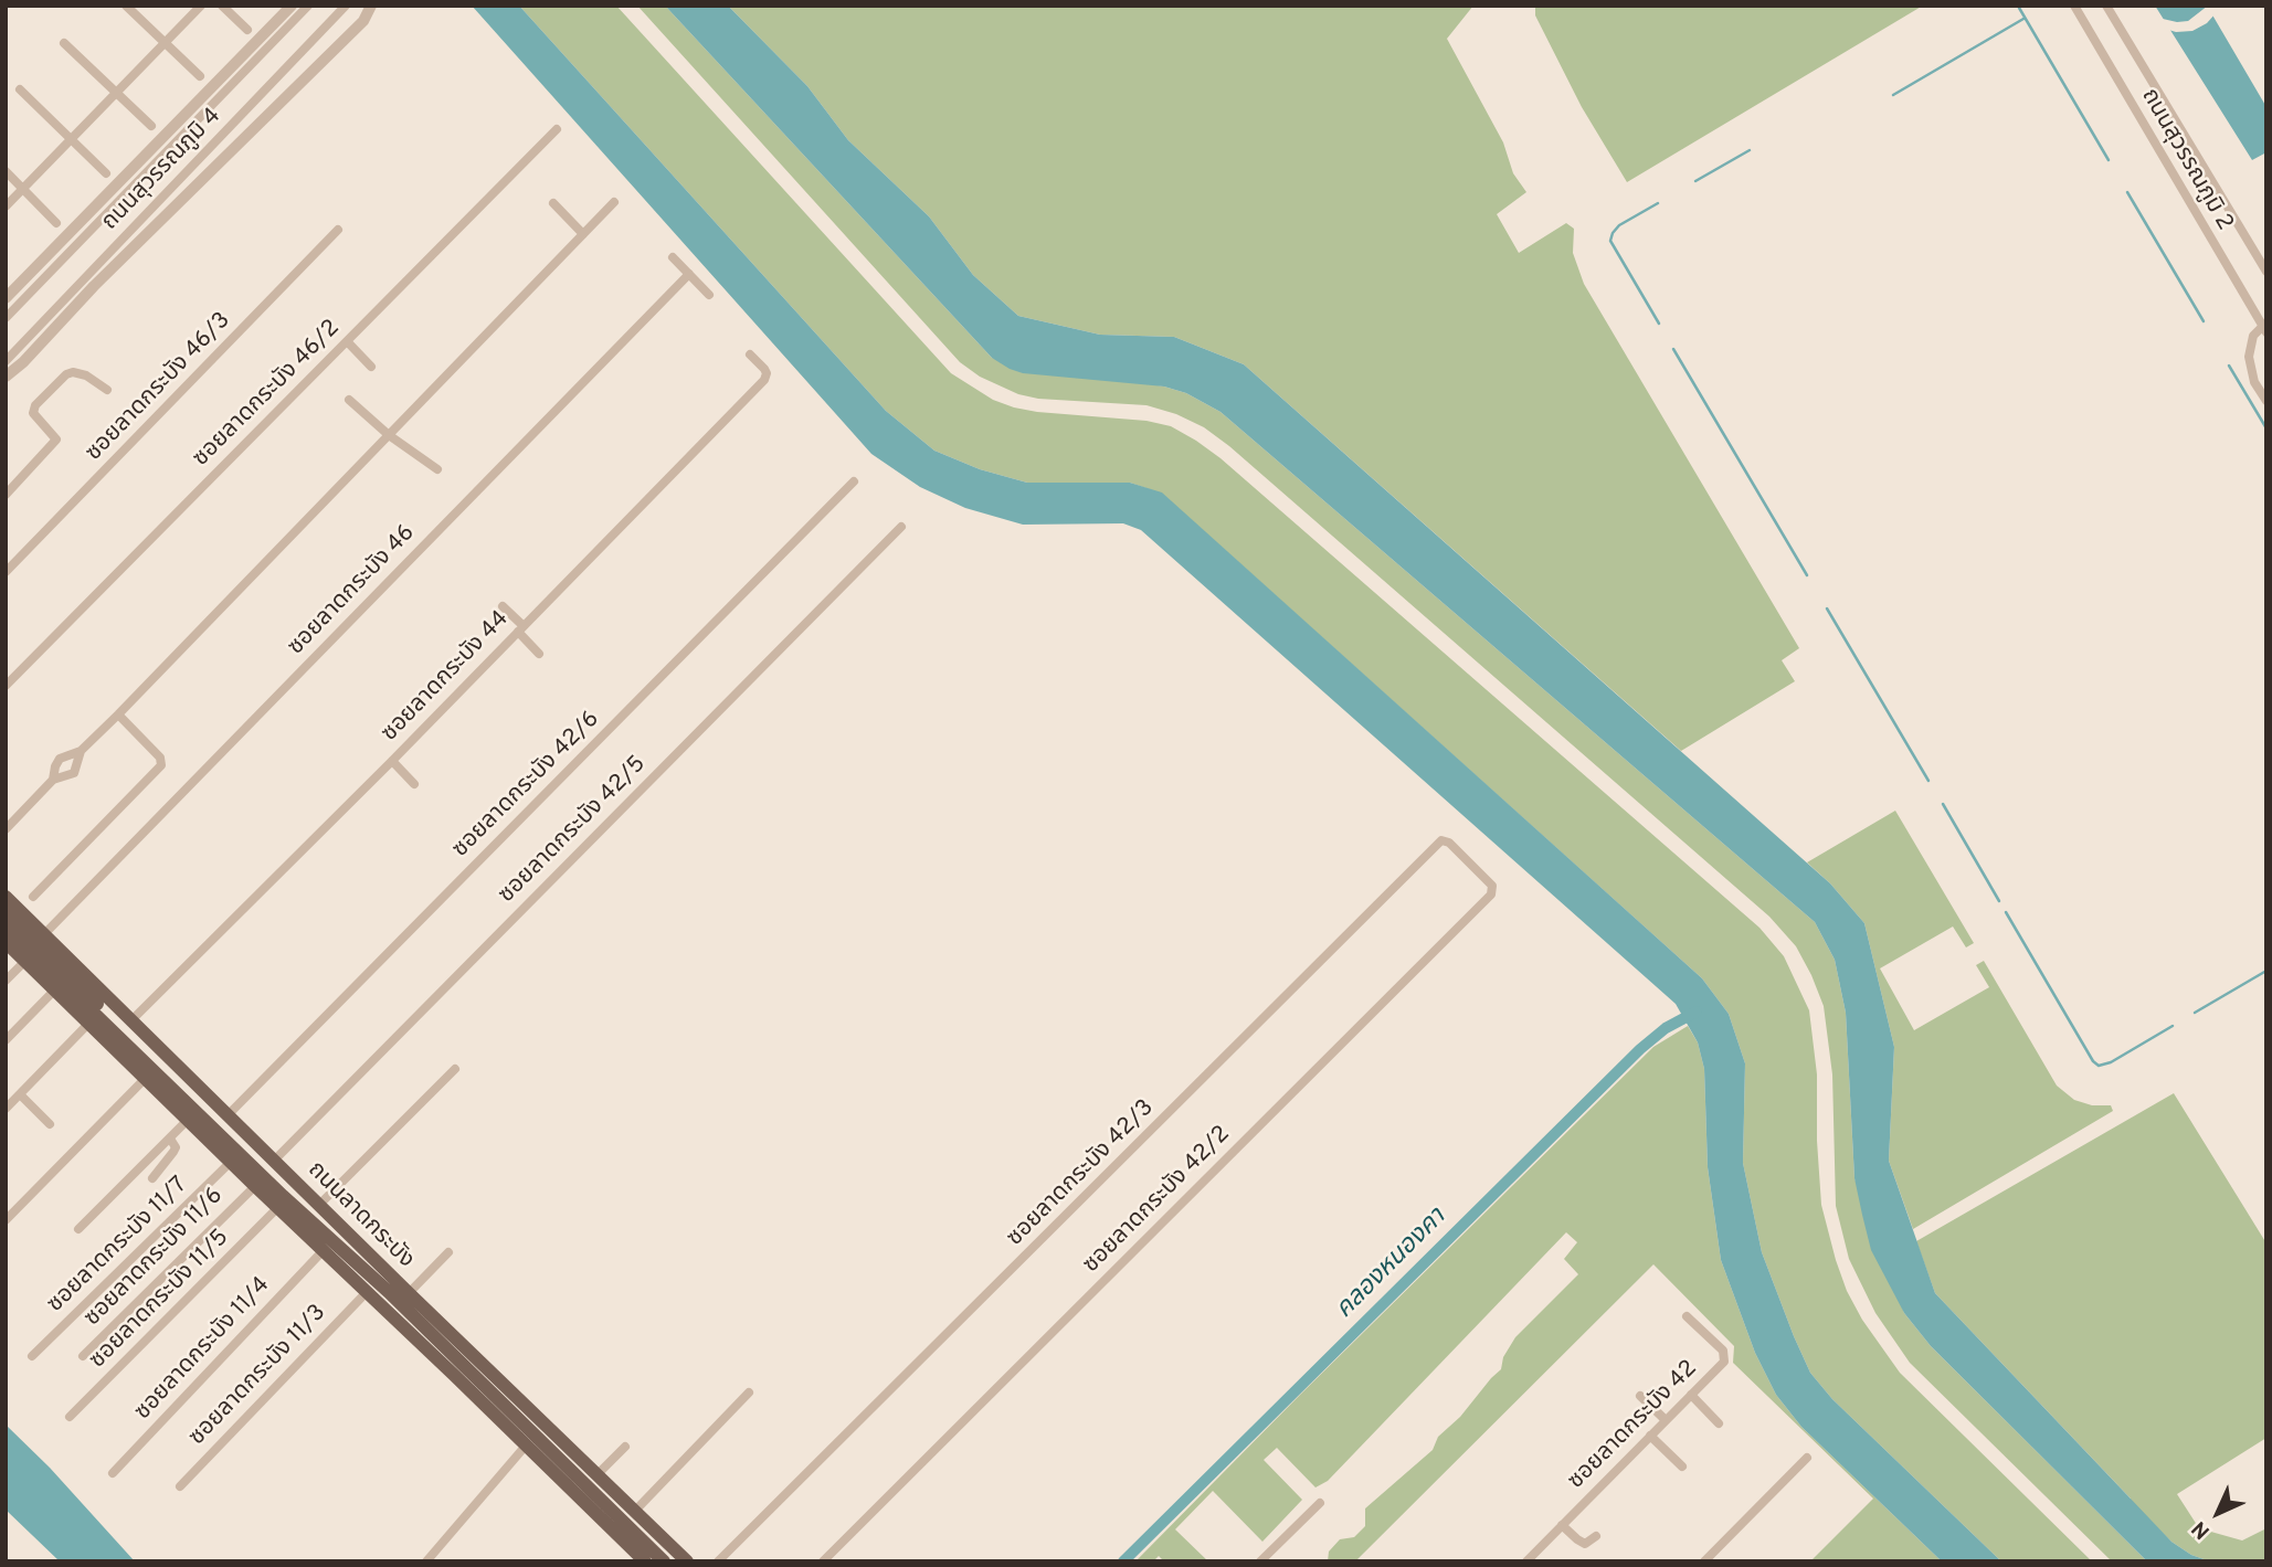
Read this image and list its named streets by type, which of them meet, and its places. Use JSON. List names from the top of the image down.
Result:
{
  "streets": {
    "main road": ["ถนนลาดกระบัง"],
    "street": [
      "ถนนสุวรรณภูมิ 2",
      "ถนนสุวรรณภูมิ 4",
      "ซอยลาดกระบัง 46/3",
      "ซอยลาดกระบัง 46/2",
      "ซอยลาดกระบัง 46",
      "ซอยลาดกระบัง 44",
      "ซอยลาดกระบัง 42/6",
      "ซอยลาดกระบัง 42/5",
      "ซอยลาดกระบัง 42/3",
      "ซอยลาดกระบัง 42/2",
      "ซอยลาดกระบัง 11/7",
      "ซอยลาดกระบัง 11/6",
      "ซอยลาดกระบัง 11/5",
      "ซอยลาดกระบัง 11/4",
      "ซอยลาดกระบัง 11/3",
      "ซอยลาดกระบัง 42"
    ]
  },
  "crossings": [
    ["ซอยลาดกระบัง 46", "ถนนลาดกระบัง"],
    ["ซอยลาดกระบัง 44", "ถนนลาดกระบัง"],
    ["ซอยลาดกระบัง 42/6", "ถนนลาดกระบัง"],
    ["ซอยลาดกระบัง 42/5", "ถนนลาดกระบัง"],
    ["ซอยลาดกระบัง 42/3", "ซอยลาดกระบัง 42/2"]
  ],
  "water": ["คลองหนองคา"],
  "north": "bottom left"
}
